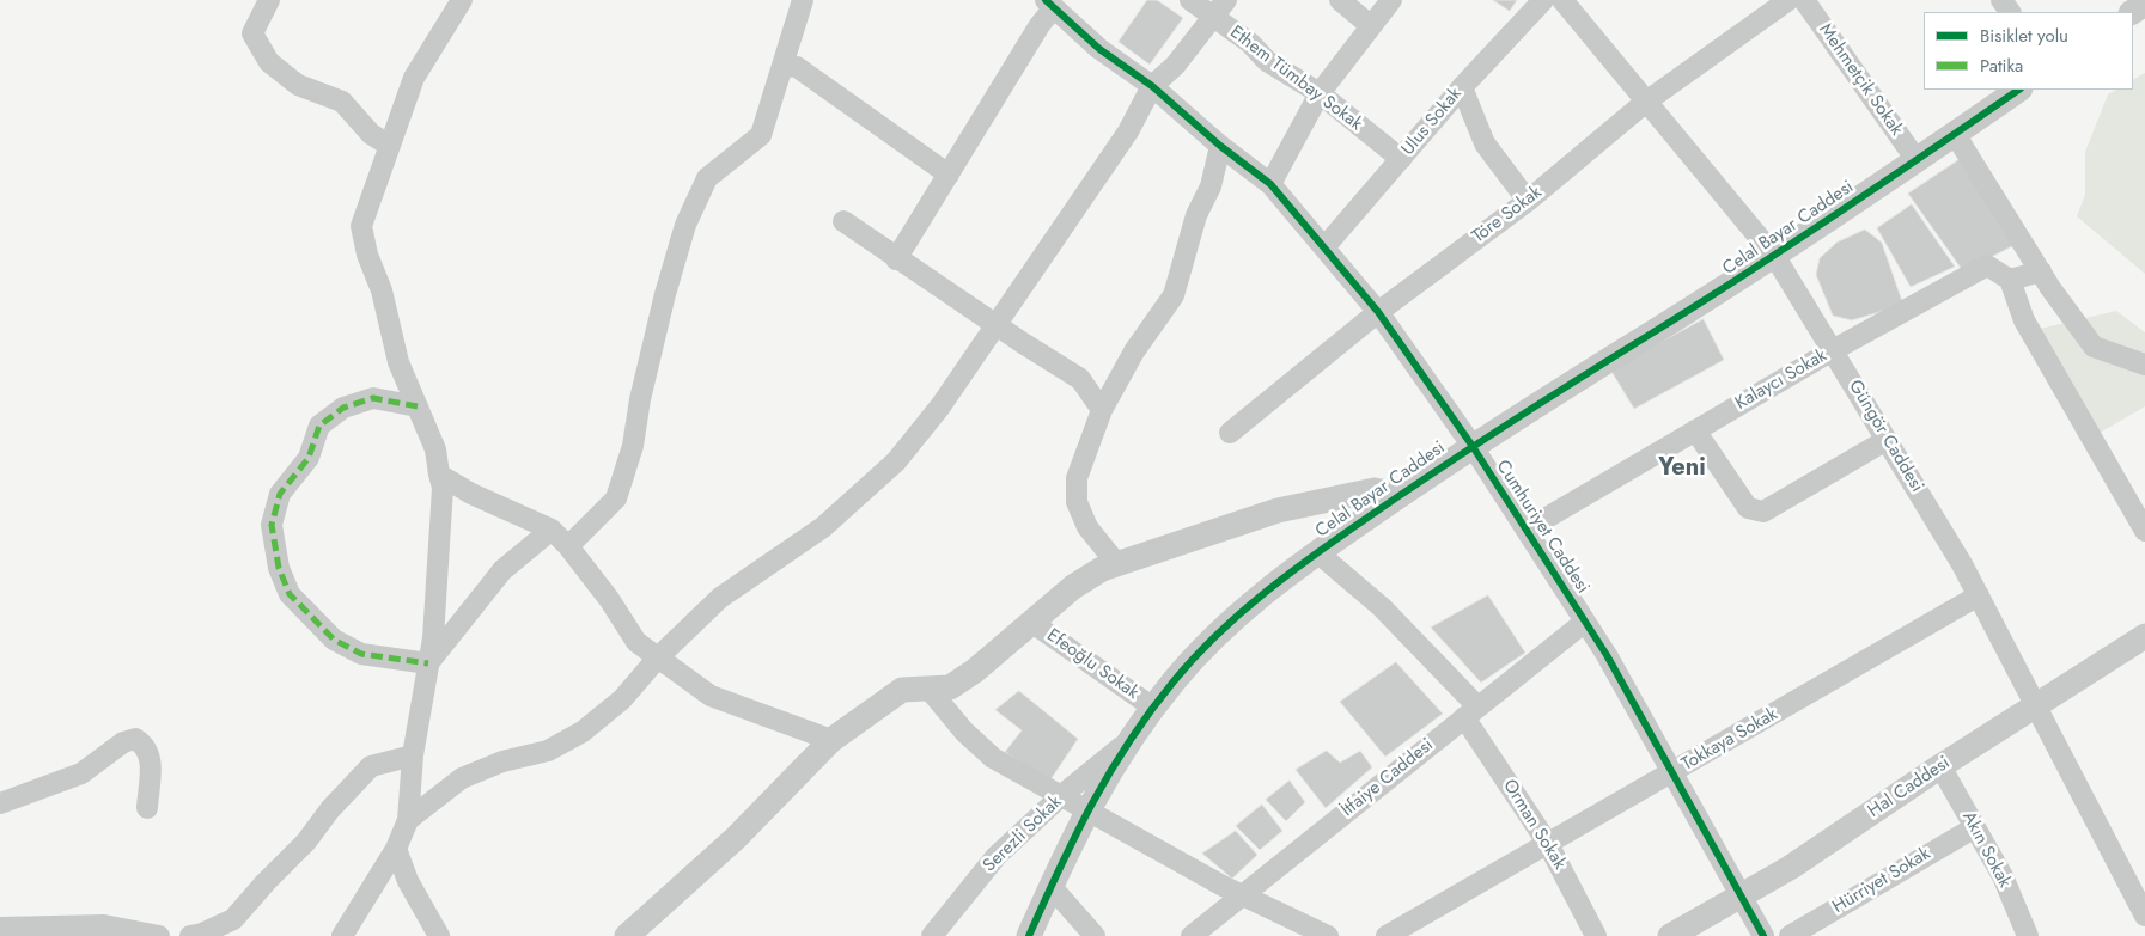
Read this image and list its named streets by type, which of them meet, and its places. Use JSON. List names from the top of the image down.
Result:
{
  "streets": {
    "street": [
      "Ethem Tümbay Sokak",
      "Mehmetçik Sokak",
      "Ulus Sokak",
      "Töre Sokak",
      "Celal Bayar Caddesi",
      "Kalaycı Sokak",
      "Güngör Caddesi",
      "Cumhuriyet Caddesi",
      "Efeoğlu Sokak",
      "Tokkaya Sokak",
      "İtfaiye Caddesi",
      "Hal Caddesi",
      "Orman Sokak",
      "Serezli Sokak",
      "Akın Sokak",
      "Hürriyet Sokak"
    ]
  },
  "crossings": [
    ["Ethem Tümbay Sokak", "Ulus Sokak"],
    ["Mehmetçik Sokak", "Celal Bayar Caddesi"],
    ["Ulus Sokak", "Cumhuriyet Caddesi"],
    ["Töre Sokak", "Güngör Caddesi"],
    ["Töre Sokak", "Cumhuriyet Caddesi"],
    ["Celal Bayar Caddesi", "Güngör Caddesi"],
    ["Celal Bayar Caddesi", "Cumhuriyet Caddesi"],
    ["Celal Bayar Caddesi", "Efeoğlu Sokak"],
    ["Celal Bayar Caddesi", "Orman Sokak"],
    ["Celal Bayar Caddesi", "Serezli Sokak"],
    ["Kalaycı Sokak", "Güngör Caddesi"],
    ["Kalaycı Sokak", "Cumhuriyet Caddesi"],
    ["Güngör Caddesi", "Tokkaya Sokak"],
    ["Güngör Caddesi", "Hal Caddesi"],
    ["Cumhuriyet Caddesi", "Tokkaya Sokak"],
    ["Cumhuriyet Caddesi", "İtfaiye Caddesi"],
    ["Cumhuriyet Caddesi", "Hal Caddesi"],
    ["Tokkaya Sokak", "Orman Sokak"],
    ["İtfaiye Caddesi", "Orman Sokak"],
    ["Hal Caddesi", "Akın Sokak"],
    ["Akın Sokak", "Hürriyet Sokak"]
  ],
  "districts": ["Yeni"],
  "legend": ["Bisiklet yolu", "Patika"]
}
